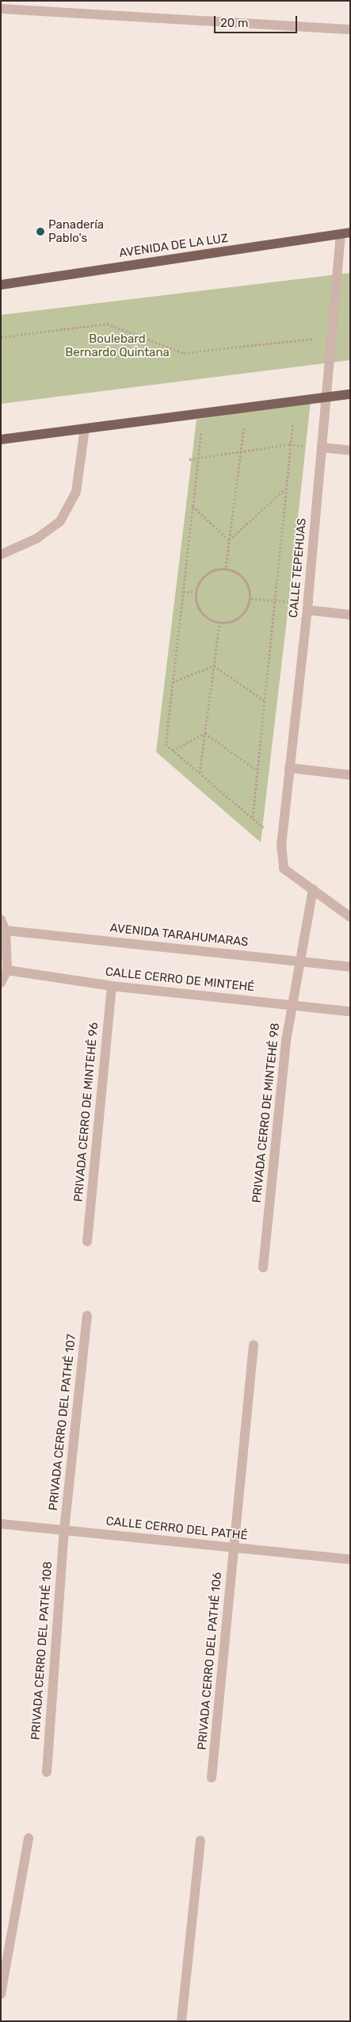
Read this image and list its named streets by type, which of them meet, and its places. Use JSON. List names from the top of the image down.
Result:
{
  "streets": {
    "main road": ["AVENIDA DE LA LUZ"],
    "street": [
      "CALLE TEPEHUAS",
      "AVENIDA TARAHUMARAS",
      "CALLE CERRO DE MINTEHÉ",
      "PRIVADA CERRO DE MINTEHÉ 96",
      "PRIVADA CERRO DE MINTEHÉ 98",
      "PRIVADA CERRO DEL PATHÉ 107",
      "CALLE CERRO DEL PATHÉ",
      "PRIVADA CERRO DEL PATHÉ 108",
      "PRIVADA CERRO DEL PATHÉ 106"
    ]
  },
  "crossings": [
    ["AVENIDA DE LA LUZ", "CALLE TEPEHUAS"],
    ["AVENIDA TARAHUMARAS", "PRIVADA CERRO DE MINTEHÉ 98"],
    ["CALLE CERRO DE MINTEHÉ", "PRIVADA CERRO DE MINTEHÉ 96"],
    ["CALLE CERRO DE MINTEHÉ", "PRIVADA CERRO DE MINTEHÉ 98"],
    ["PRIVADA CERRO DEL PATHÉ 107", "CALLE CERRO DEL PATHÉ"],
    ["PRIVADA CERRO DEL PATHÉ 107", "PRIVADA CERRO DEL PATHÉ 108"],
    ["CALLE CERRO DEL PATHÉ", "PRIVADA CERRO DEL PATHÉ 108"],
    ["CALLE CERRO DEL PATHÉ", "PRIVADA CERRO DEL PATHÉ 106"]
  ],
  "parks": ["Boulebard Bernardo Quintana"],
  "places": ["Panadería Pablo's"],
  "scale_bar": "20 m"
}
